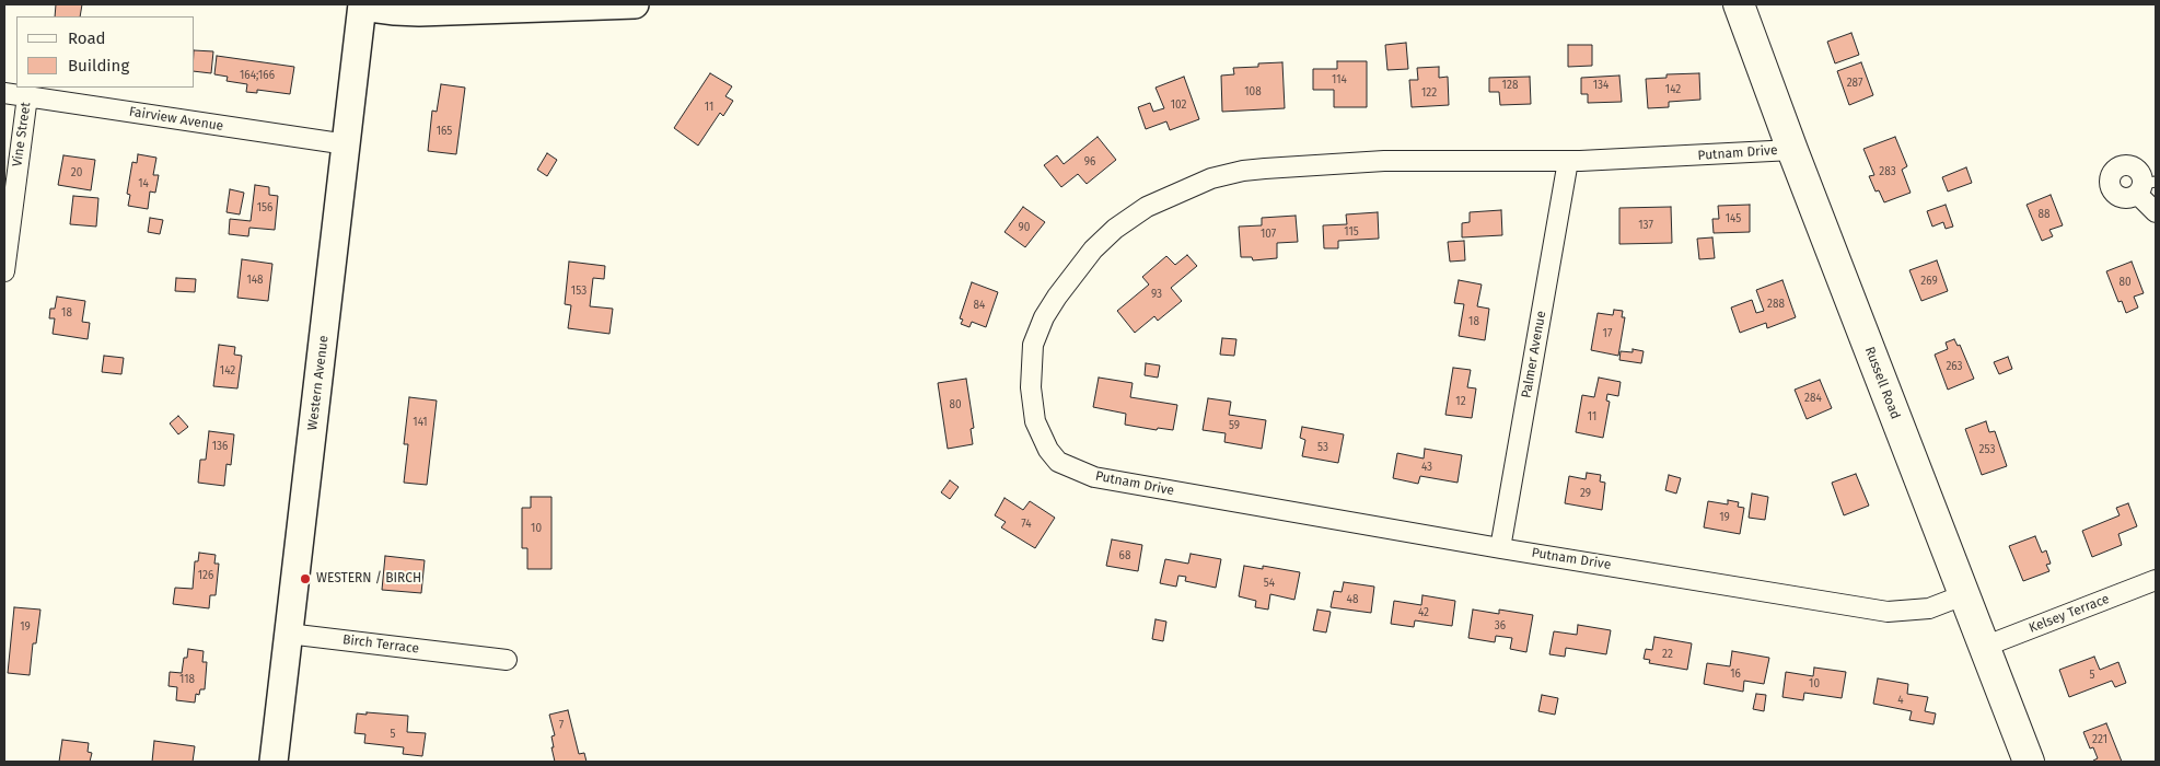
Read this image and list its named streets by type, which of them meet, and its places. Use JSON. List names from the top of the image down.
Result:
{
  "streets": {
    "main road": ["Western Avenue", "Russell Road"],
    "street": [
      "Fairview Avenue",
      "Vine Street",
      "Putnam Drive",
      "Palmer Avenue",
      "Kelsey Terrace",
      "Birch Terrace"
    ]
  },
  "crossings": [
    ["Fairview Avenue", "Vine Street"],
    ["Fairview Avenue", "Western Avenue"],
    ["Putnam Drive", "Palmer Avenue"],
    ["Putnam Drive", "Russell Road"],
    ["Western Avenue", "Birch Terrace"],
    ["Russell Road", "Kelsey Terrace"]
  ],
  "places": ["WESTERN / BIRCH"],
  "house_numbers": [
    "164;166",
    "114",
    "287",
    "128",
    "134",
    "142",
    "108",
    "122",
    "102",
    "11",
    "165",
    "96",
    "283",
    "20",
    "14",
    "156",
    "88",
    "145",
    "137",
    "90",
    "115",
    "107",
    "148",
    "269",
    "80",
    "153",
    "93",
    "288",
    "84",
    "18",
    "18",
    "17",
    "263",
    "142",
    "284",
    "12",
    "80",
    "11",
    "141",
    "59",
    "136",
    "53",
    "253",
    "43",
    "29",
    "19",
    "74",
    "10",
    "68",
    "126",
    "54",
    "48",
    "42",
    "36",
    "19",
    "22",
    "16",
    "5",
    "118",
    "10",
    "4",
    "7",
    "5",
    "221"
  ],
  "legend": ["Road", "Building"]
}
